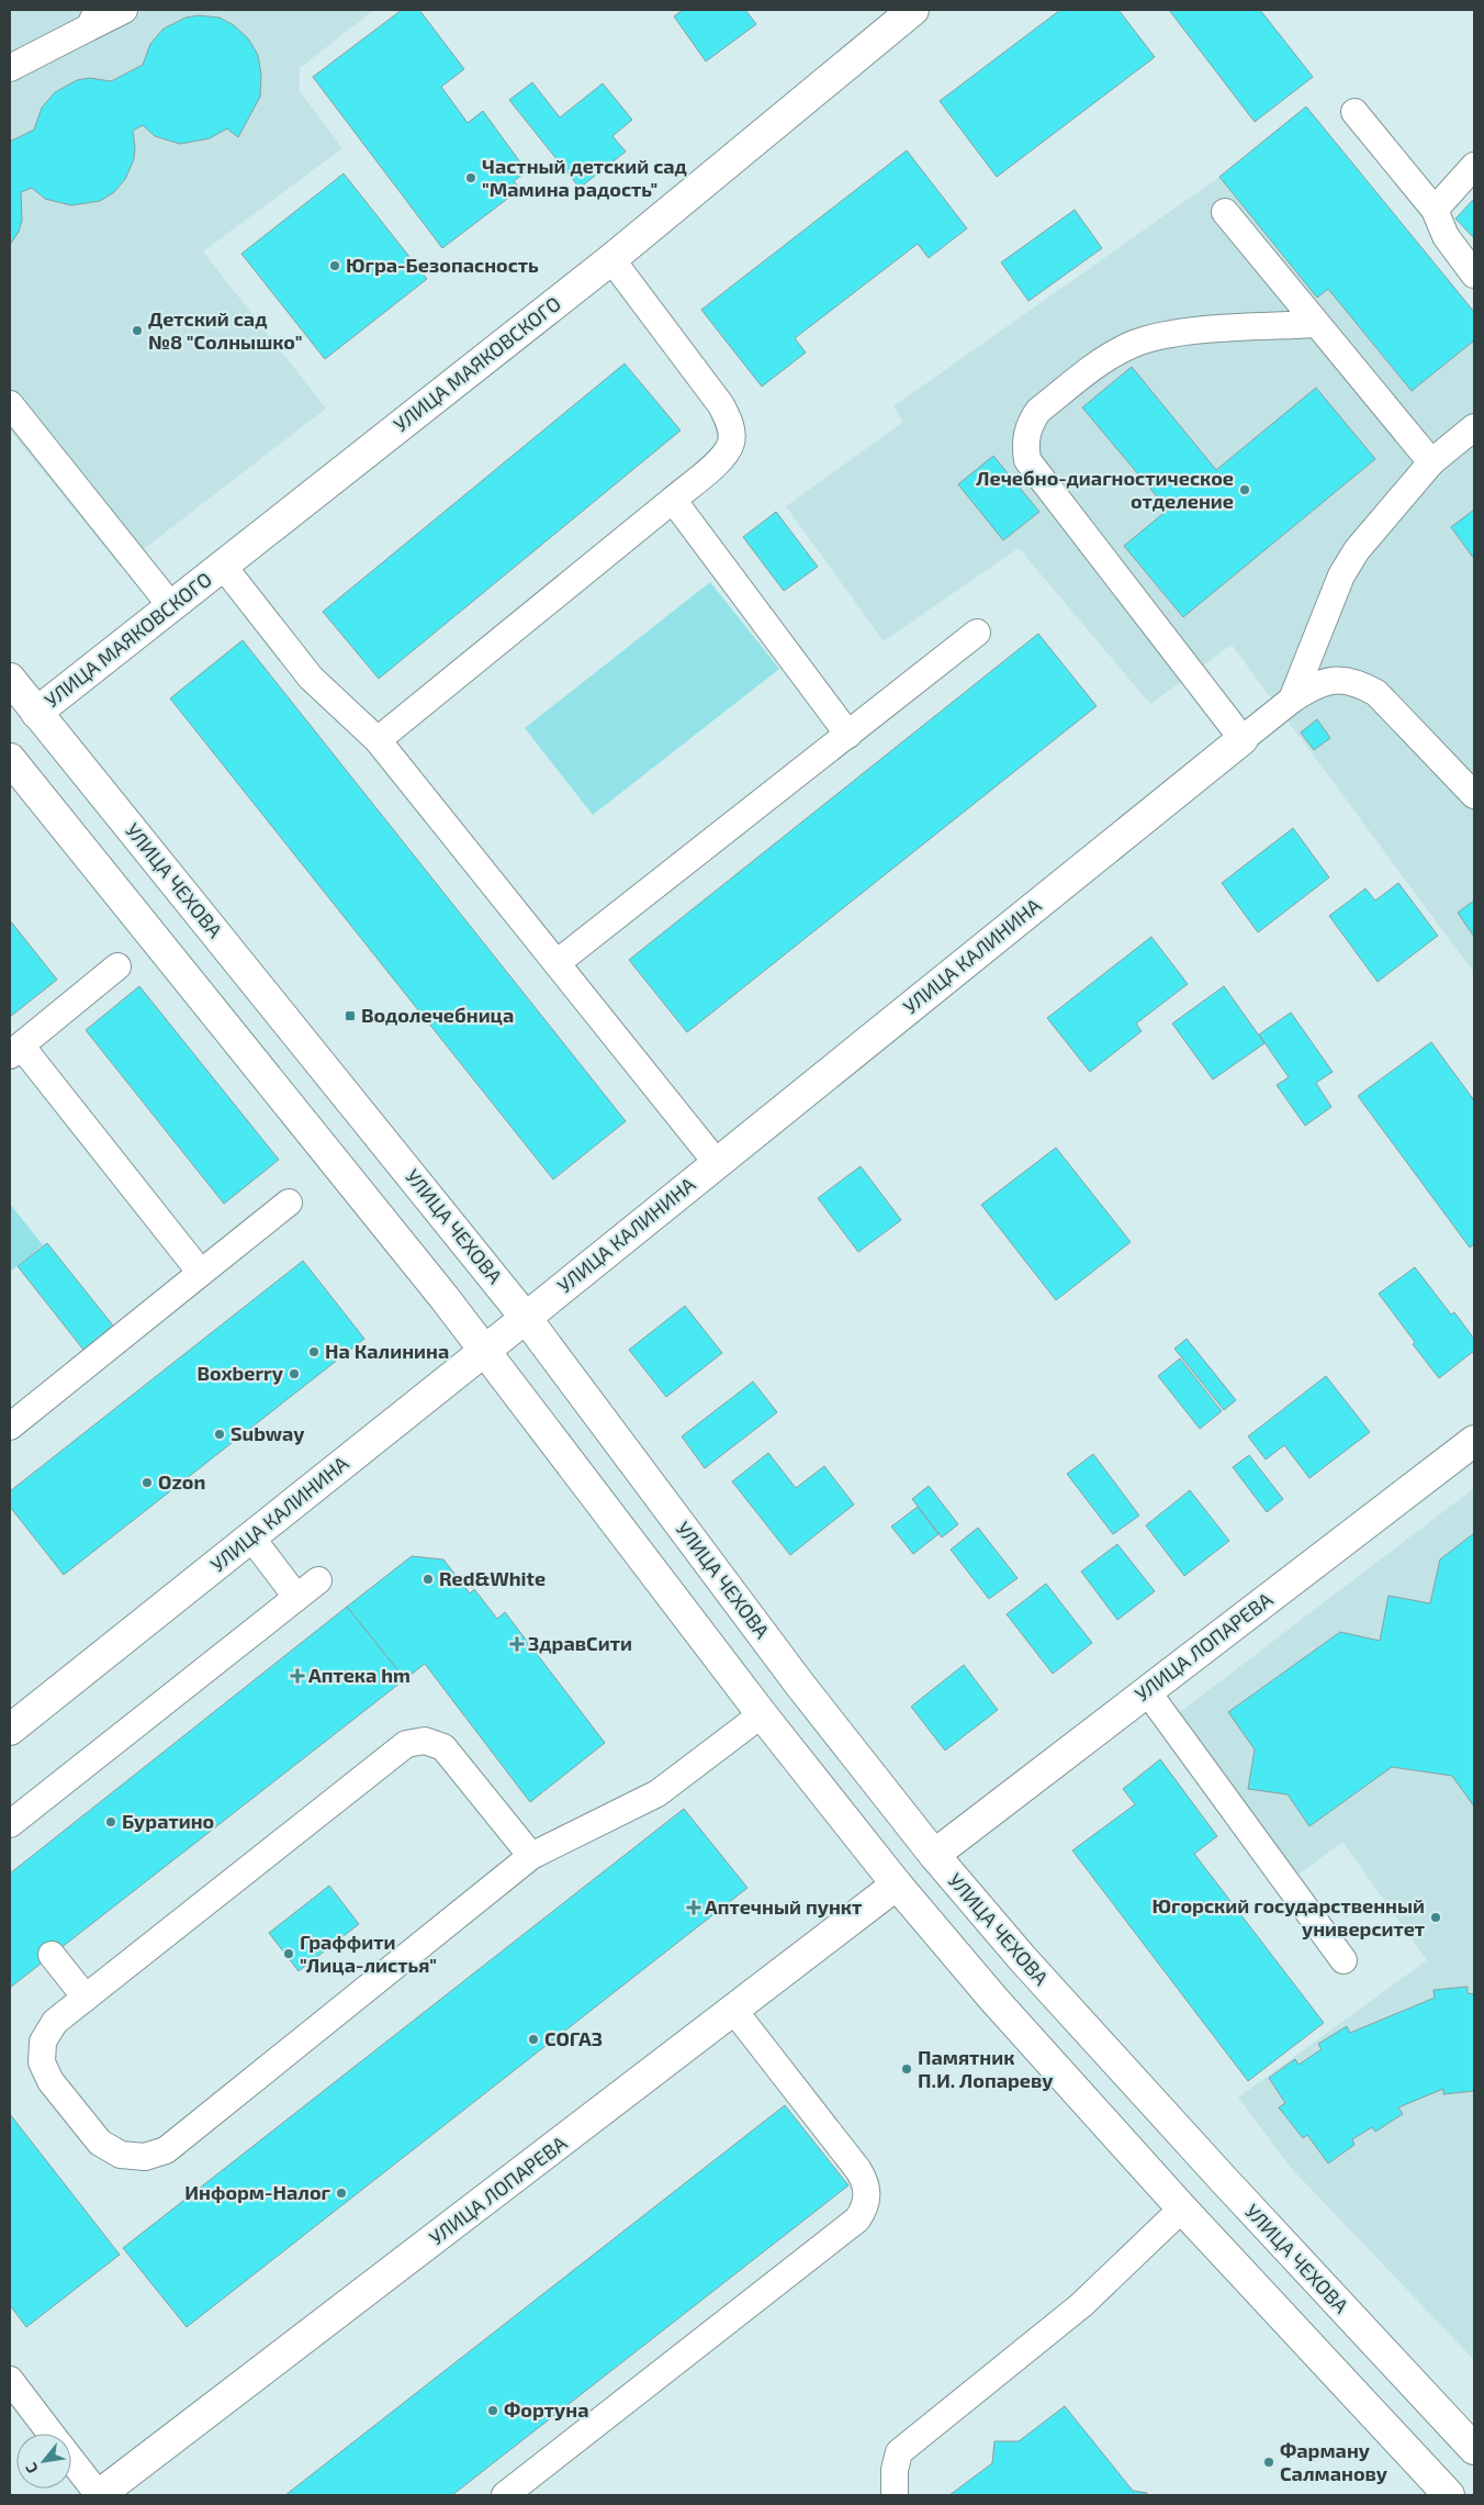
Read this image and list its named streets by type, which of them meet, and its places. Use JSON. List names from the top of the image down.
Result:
{
  "streets": {
    "main road": [
      "УЛИЦА МАЯКОВСКОГО",
      "УЛИЦА ЧЕХОВА",
      "УЛИЦА КАЛИНИНА",
      "УЛИЦА ЛОПАРЕВА"
    ]
  },
  "crossings": [
    ["УЛИЦА МАЯКОВСКОГО", "УЛИЦА ЧЕХОВА"],
    ["УЛИЦА ЧЕХОВА", "УЛИЦА КАЛИНИНА"],
    ["УЛИЦА ЧЕХОВА", "УЛИЦА ЛОПАРЕВА"]
  ],
  "places": {
    "other": [
      "Частный детский сад \"Мамина радость\"",
      "Югра-Безопасность",
      "Детский сад №8 \"Солнышко\"",
      "Лечебно-диагностическое отделение",
      "На Калинина",
      "Boxberry",
      "Subway",
      "Ozon",
      "Red&White",
      "Буратино",
      "Югорский государственный университет",
      "Граффити \"Лица-листья\"",
      "СОГАЗ",
      "Памятник П.И. Лопареву",
      "Информ-Налог",
      "Фортуна",
      "Фарману Салманову"
    ],
    "transit": ["Водолечебница"],
    "health": ["ЗдравСити", "Аптека hm", "Аптечный пункт"]
  },
  "north": "bottom left"
}
